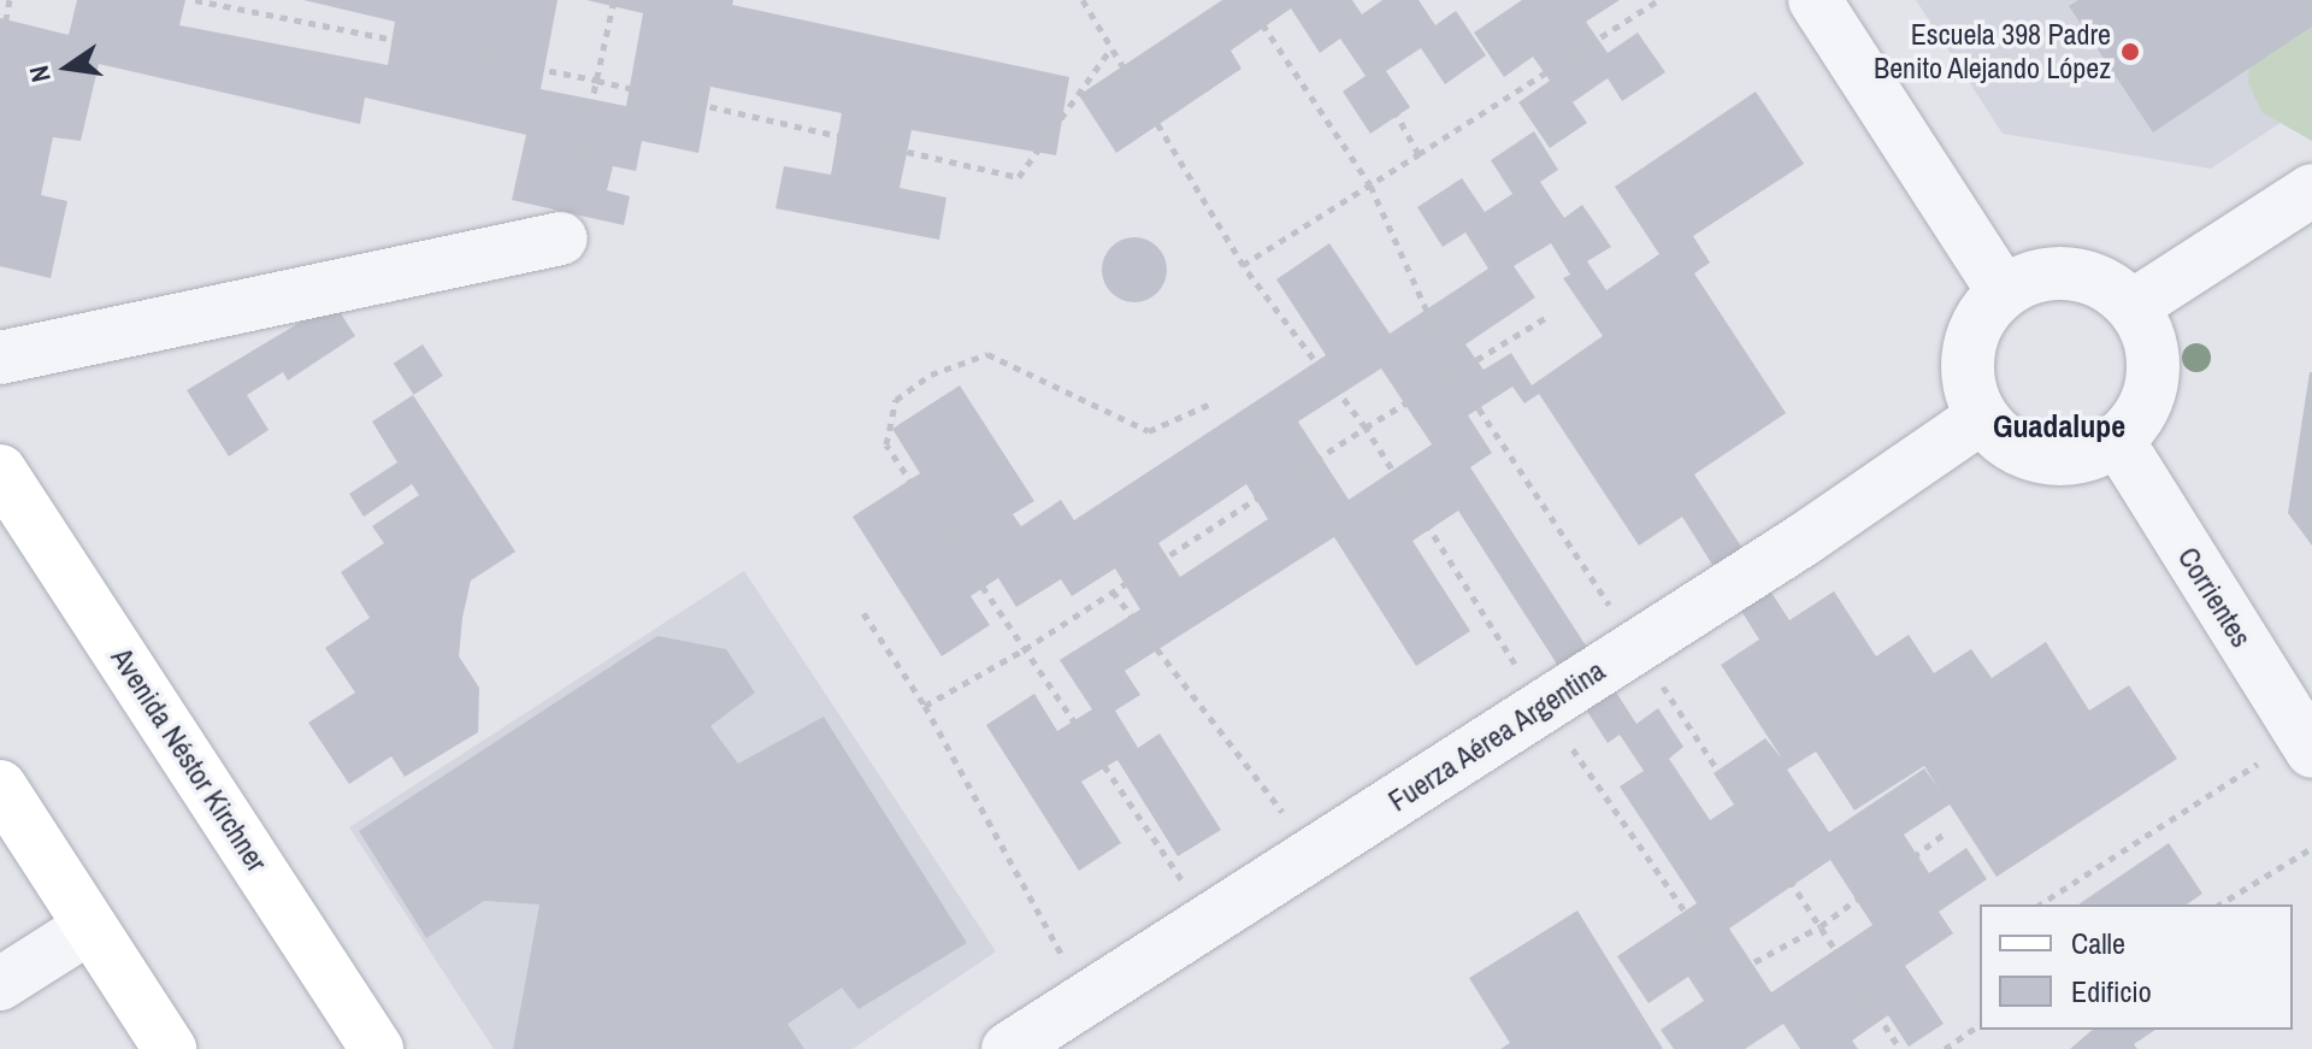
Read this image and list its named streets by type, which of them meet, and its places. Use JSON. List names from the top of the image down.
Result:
{
  "streets": {
    "main road": ["Avenida Néstor Kirchner"],
    "street": ["Corrientes", "Fuerza Aérea Argentina"]
  },
  "crossings": [
    ["Corrientes", "Fuerza Aérea Argentina"]
  ],
  "districts": ["Guadalupe"],
  "places": ["Escuela 398 Padre Benito Alejando López"],
  "legend": ["Calle", "Edificio"],
  "north": "left"
}
